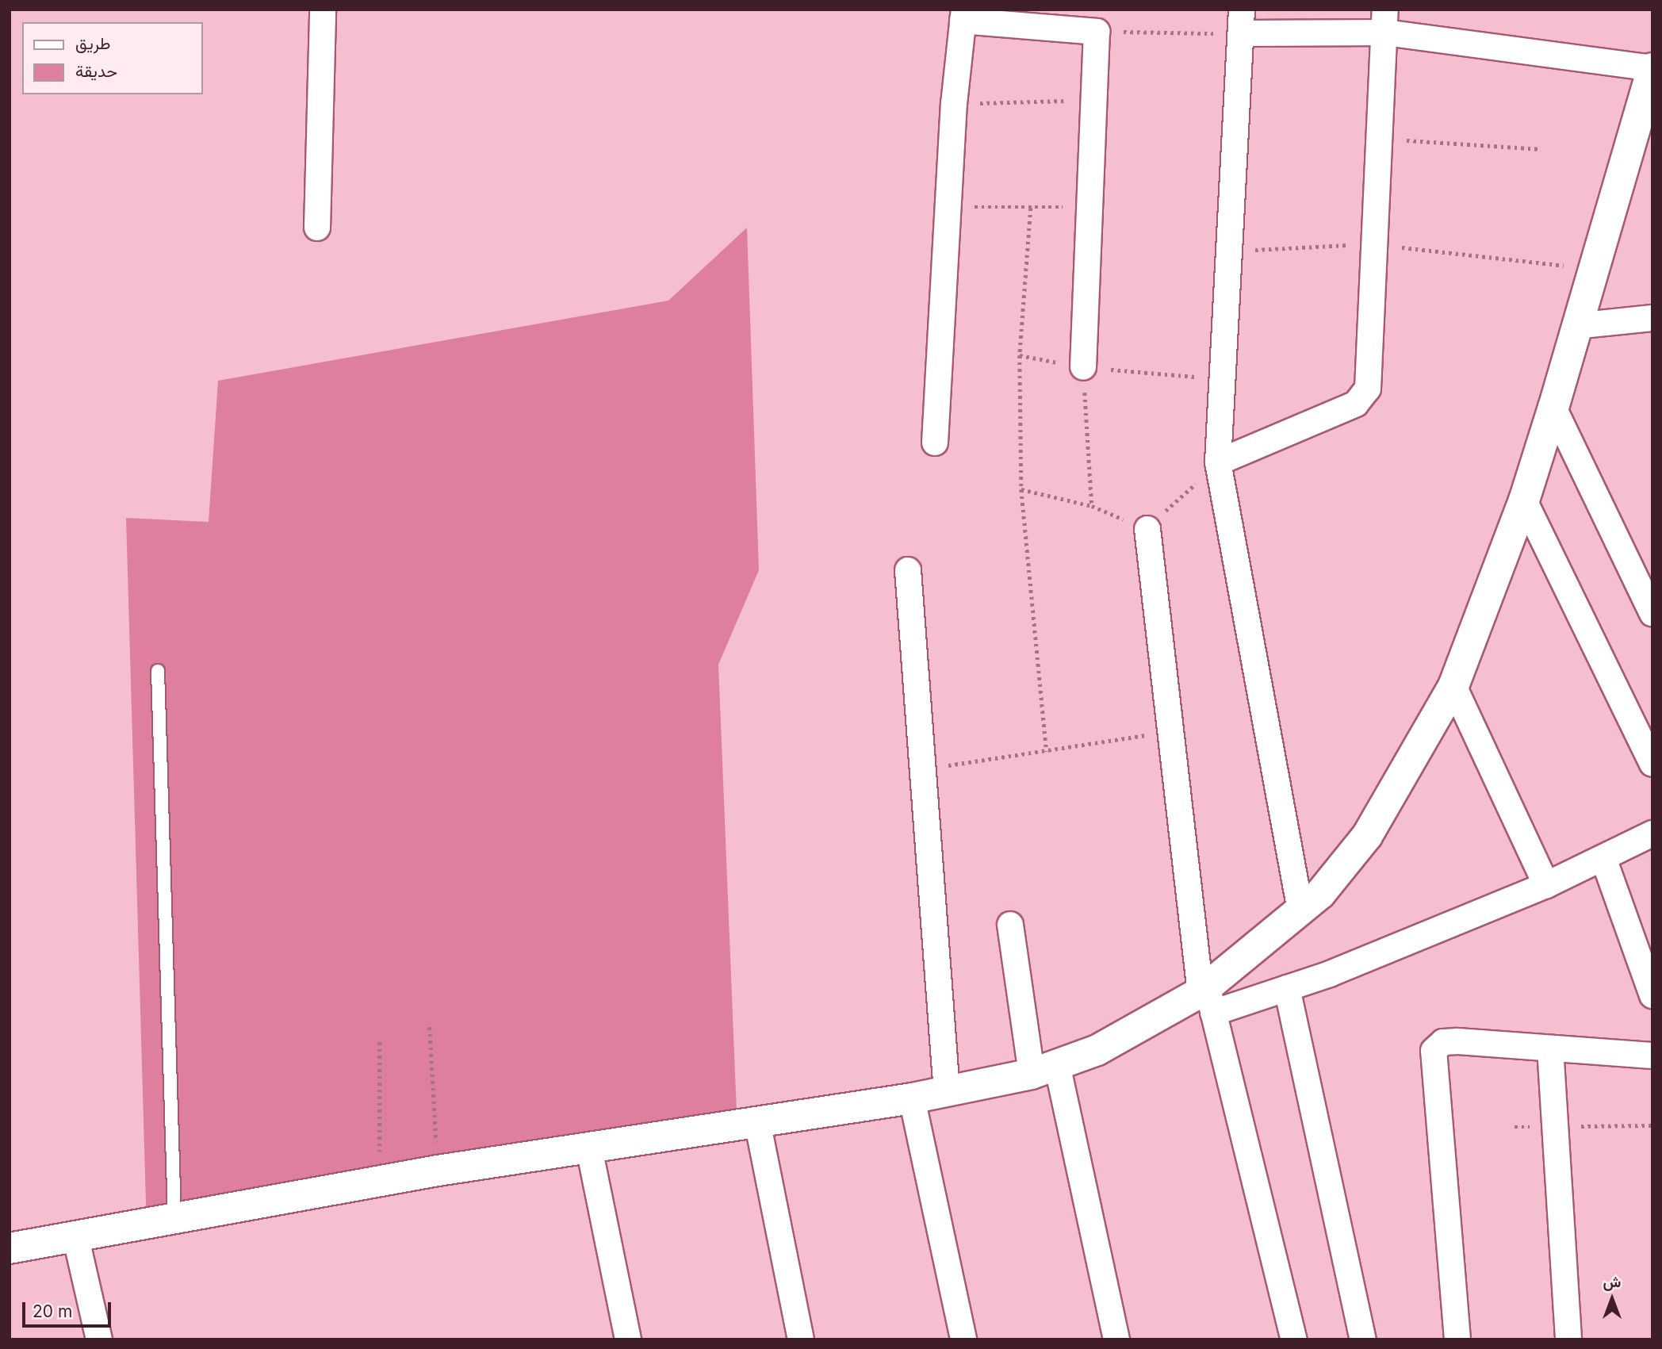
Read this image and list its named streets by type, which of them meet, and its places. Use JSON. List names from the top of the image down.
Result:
{
  "legend": ["طريق", "حديقة"],
  "scale_bar": "20 m",
  "north": "top"
}
